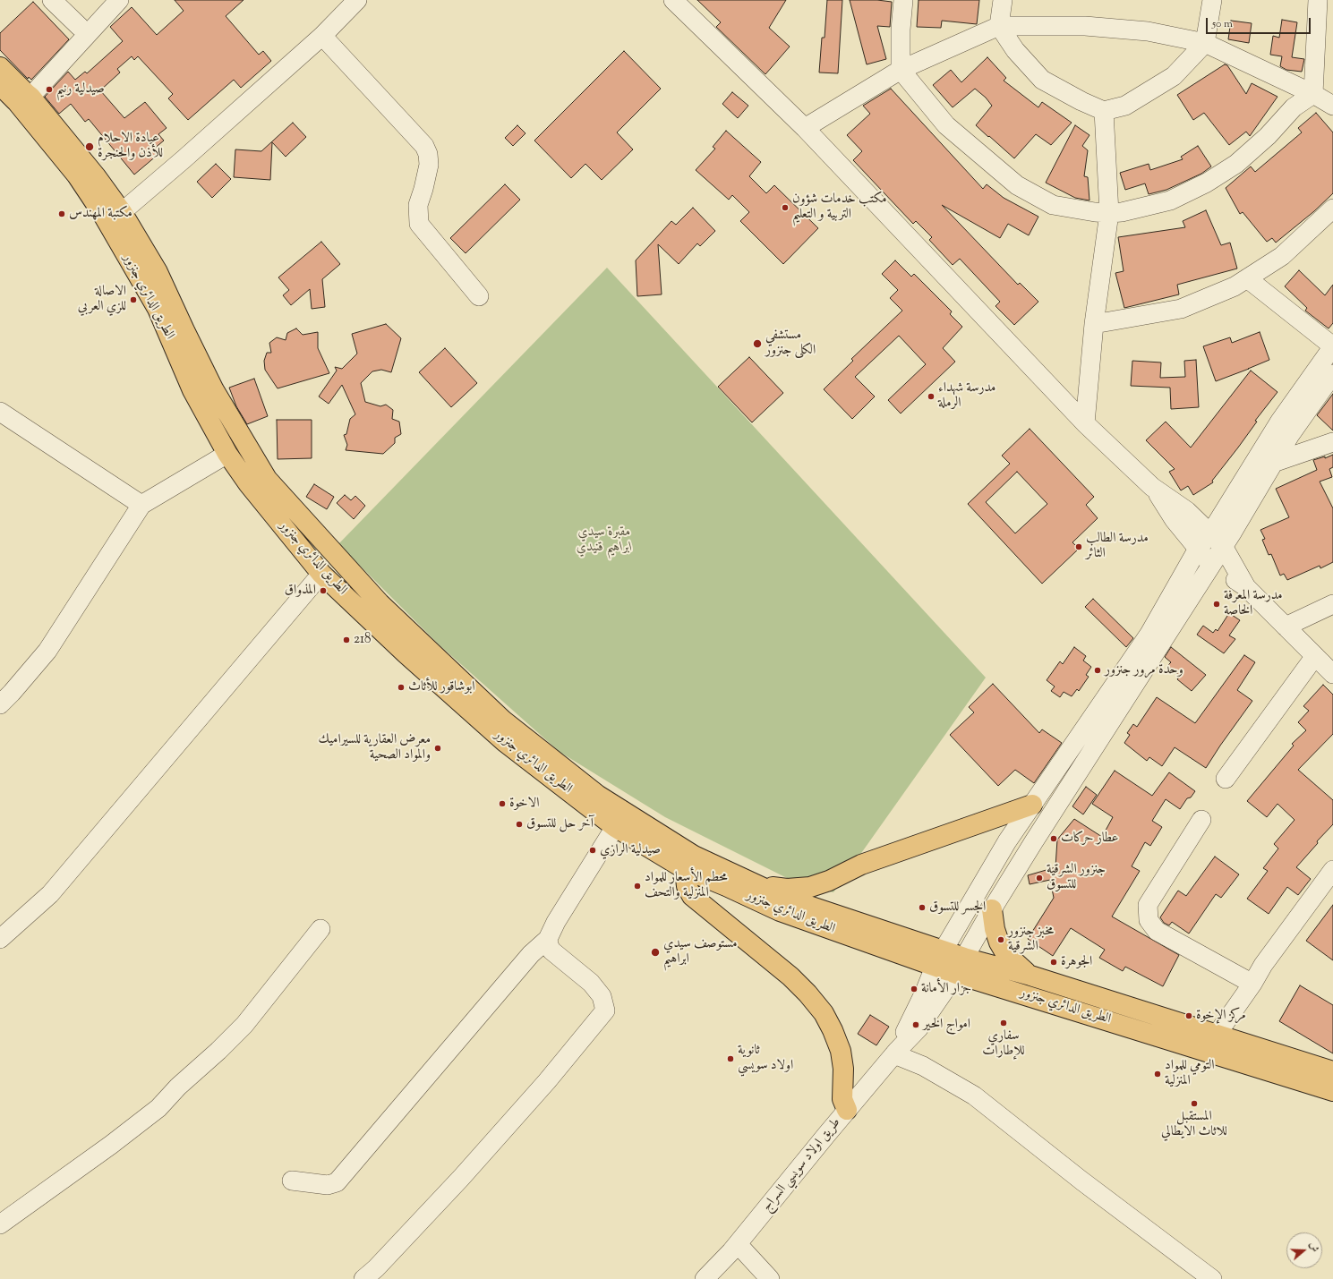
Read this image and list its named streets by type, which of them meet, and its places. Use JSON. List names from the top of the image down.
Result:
{
  "streets": {
    "main road": ["الطريق الدائري جنزور"],
    "street": ["طريق اولاد سويسي السراج"]
  },
  "parks": ["مقبرة سيدي ابراهيم قنيدي"],
  "places": [
    "صيدلية رنيم",
    "عيادة الاحلام للأذن والحنجرة",
    "مكتب خدمات شؤون التربية و التعليم",
    "مكتبة المهندس",
    "الاصالة للزي العربي",
    "مستشفي الكلى جنزور",
    "مدرسة شهداء الرملة",
    "مدرسة الطالب الثائر",
    "المذواق",
    "مدرسة المعرفة الخاصة",
    "218",
    "وحدة مرور جنزور",
    "ابوشاقور للأثاث",
    "معرض العقارية للسيراميك والمواد الصحية",
    "الاخوة",
    "آخر حل للتسوق",
    "عطار حركات",
    "صيدلية الرازي",
    "جنزور الشرقية للتسوق",
    "محطم الأسعار للمواد المنزلية والتحف",
    "الجسر للتسوق",
    "مخبز جنزور الشرقية",
    "مستوصف سيدي ابراهيم",
    "الجوهرة",
    "جزار الأمانة",
    "مركز الإخوة",
    "سفاري للإطارات",
    "امواج الخير",
    "ثانوية اولاد سويسي",
    "التومي للمواد المنزلية",
    "المستقبل للاثاث الايطالي"
  ],
  "scale_bar": "50 m",
  "north": "right"
}
